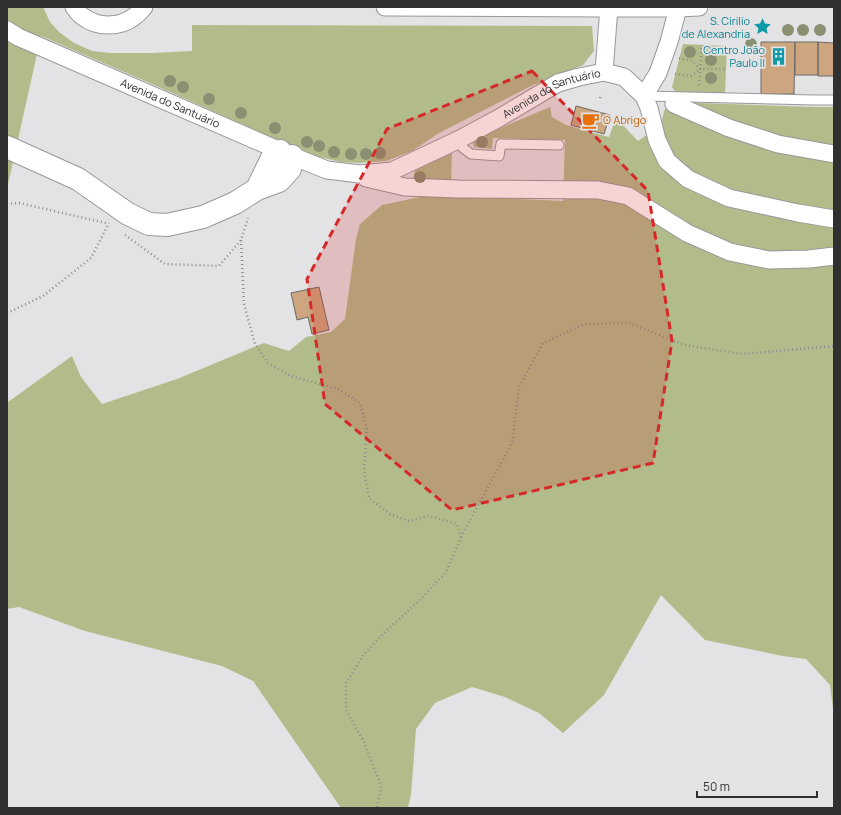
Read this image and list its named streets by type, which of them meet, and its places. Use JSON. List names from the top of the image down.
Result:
{
  "streets": {
    "street": ["Avenida do Santuário"]
  },
  "places": {
    "place": ["S. Cirilio de Alexandria"],
    "building": ["Centro João Paulo II"],
    "cafe": ["O Abrigo"]
  },
  "scale_bar": "50 m"
}
